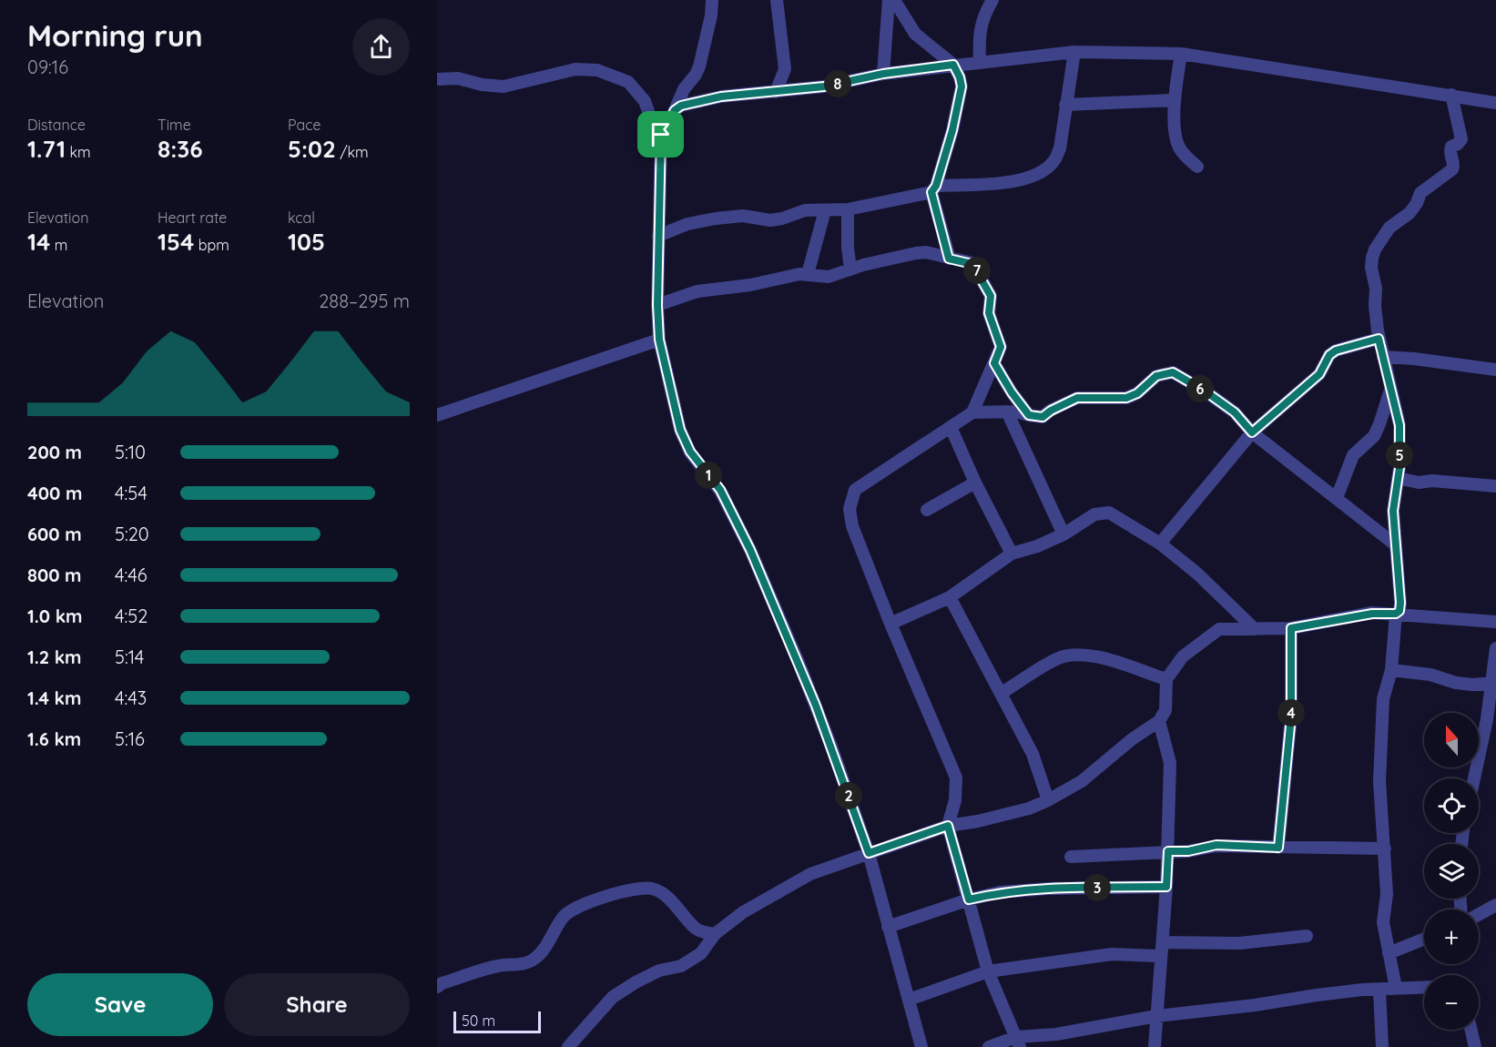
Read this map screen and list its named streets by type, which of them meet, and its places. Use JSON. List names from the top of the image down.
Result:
{
  "scale_bar": "50 m",
  "north": "top",
  "page": {
    "heading": ["Morning run", "09:16"],
    "pins": [
      "8",
      "7",
      "6",
      "5",
      "1",
      "4",
      "2",
      "3"
    ],
    "stats": [
      ["Distance", "1.71 km"],
      ["Time", "8:36"],
      ["Pace", "5:02 /km"],
      ["Elevation", "14 m"],
      ["Heart rate", "154 bpm"],
      ["kcal", "105"]
    ],
    "chart": ["Elevation", "288–295 m"],
    "list": [
      {
        "name": "200 m",
        "note": "5:10"
      },
      {
        "name": "400 m",
        "note": "4:54"
      },
      {
        "name": "600 m",
        "note": "5:20"
      },
      {
        "name": "800 m",
        "note": "4:46"
      },
      {
        "name": "1.0 km",
        "note": "4:52"
      },
      {
        "name": "1.2 km",
        "note": "5:14"
      },
      {
        "name": "1.4 km",
        "note": "4:43"
      },
      {
        "name": "1.6 km",
        "note": "5:16"
      }
    ],
    "map_buttons": ["+", "−"],
    "buttons": ["Save", "Share"],
    "scale": "50 m"
  }
}
